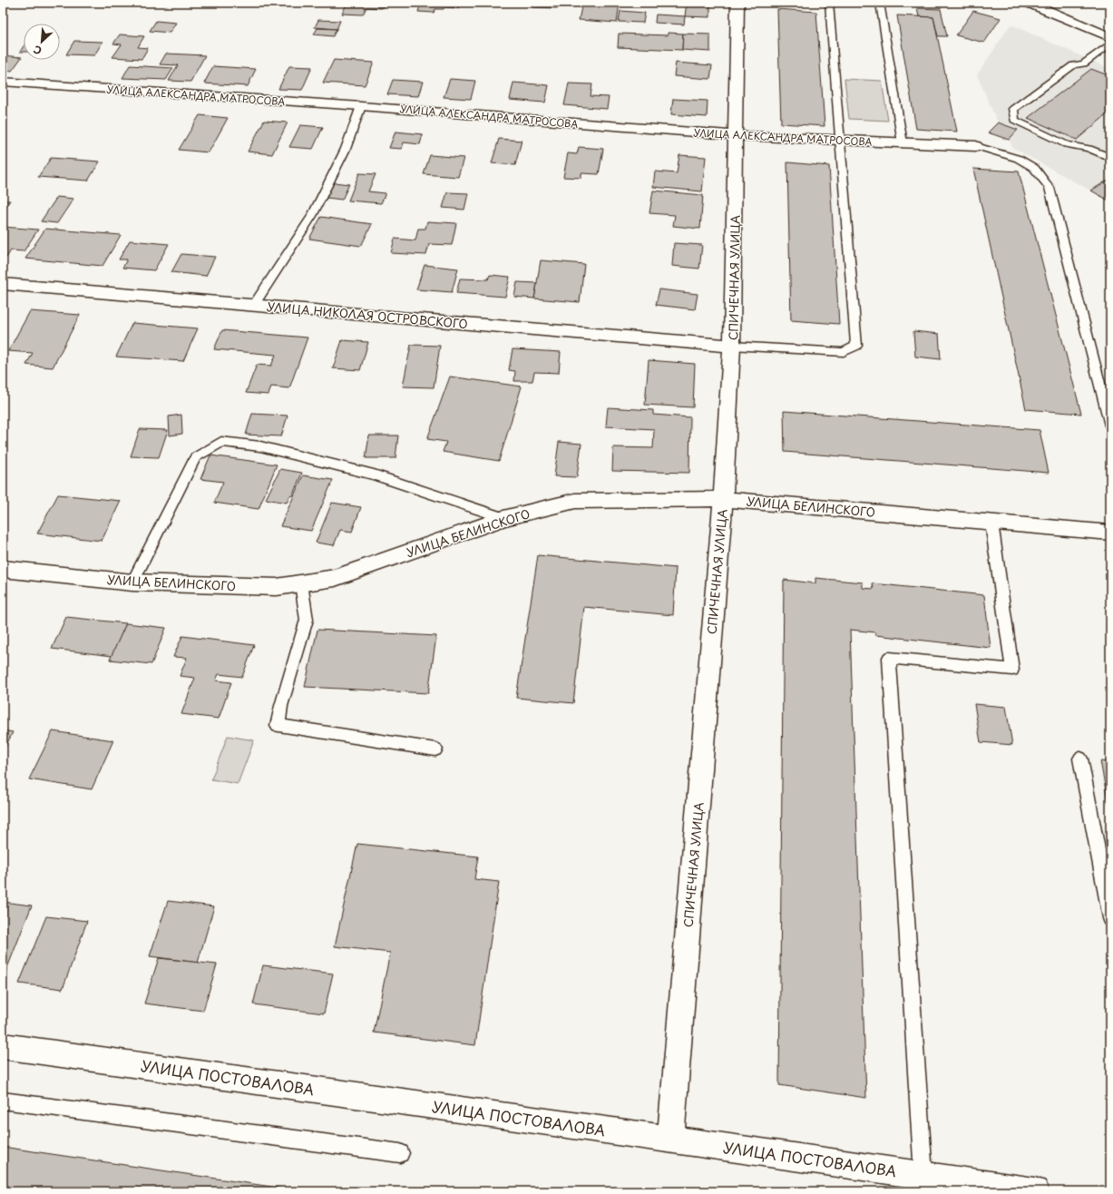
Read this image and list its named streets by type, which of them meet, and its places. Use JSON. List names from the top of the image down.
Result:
{
  "streets": {
    "street": [
      "УЛИЦА АЛЕКСАНДРА МАТРОСОВА",
      "СПИЧЕЧНАЯ УЛИЦА",
      "УЛИЦА НИКОЛАЯ ОСТРОВСКОГО",
      "УЛИЦА БЕЛИНСКОГО",
      "УЛИЦА ПОСТОВАЛОВА"
    ]
  },
  "crossings": [
    ["УЛИЦА АЛЕКСАНДРА МАТРОСОВА", "СПИЧЕЧНАЯ УЛИЦА"],
    ["СПИЧЕЧНАЯ УЛИЦА", "УЛИЦА НИКОЛАЯ ОСТРОВСКОГО"],
    ["СПИЧЕЧНАЯ УЛИЦА", "УЛИЦА БЕЛИНСКОГО"],
    ["СПИЧЕЧНАЯ УЛИЦА", "УЛИЦА ПОСТОВАЛОВА"]
  ],
  "north": "bottom left"
}
